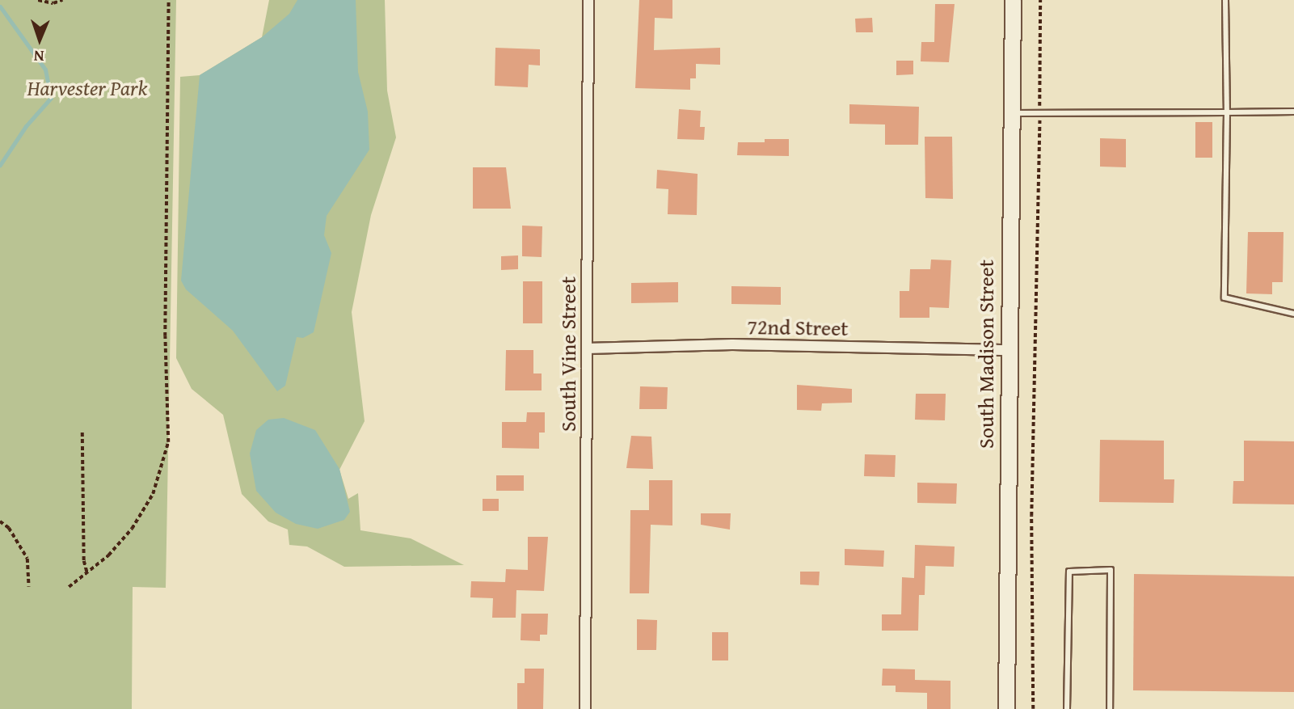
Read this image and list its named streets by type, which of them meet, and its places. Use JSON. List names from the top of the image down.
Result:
{
  "streets": {
    "street": ["72nd Street", "South Vine Street", "South Madison Street"]
  },
  "crossings": [
    ["72nd Street", "South Vine Street"],
    ["72nd Street", "South Madison Street"]
  ],
  "parks": ["Harvester Park"],
  "north": "bottom"
}
